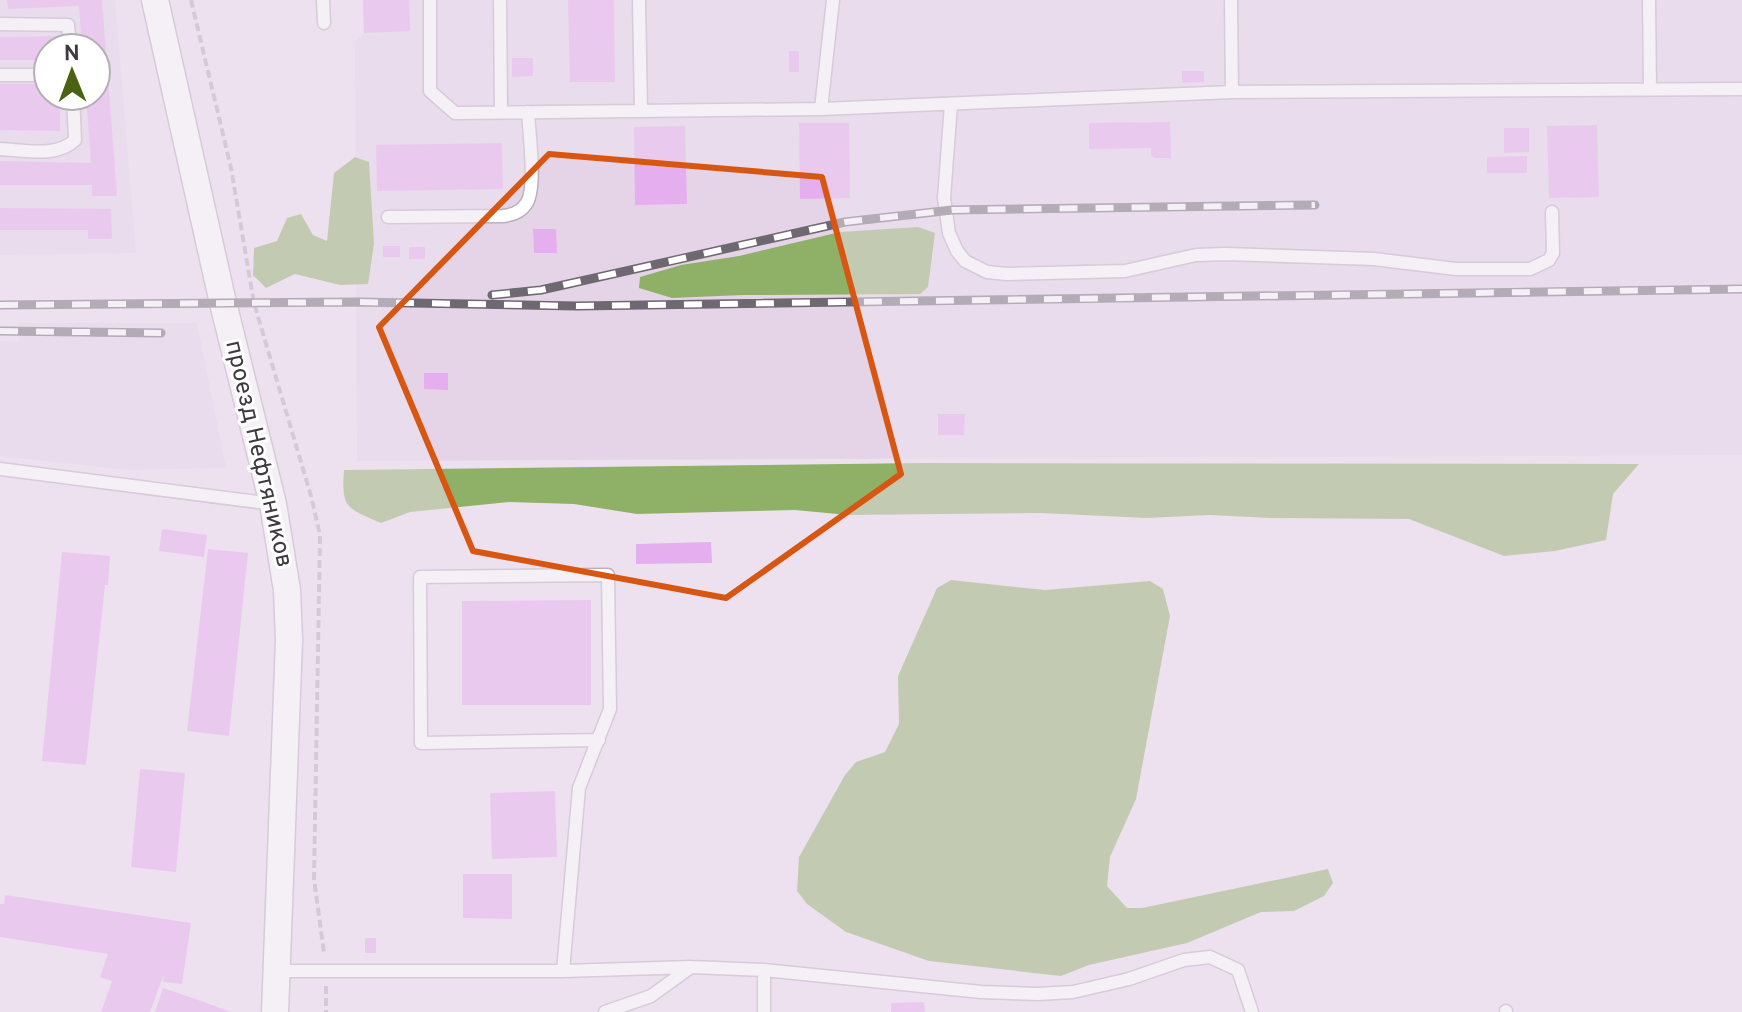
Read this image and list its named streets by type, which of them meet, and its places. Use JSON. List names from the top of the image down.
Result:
{
  "streets": {
    "street": ["проезд Нефтяников"]
  },
  "north": "top"
}
